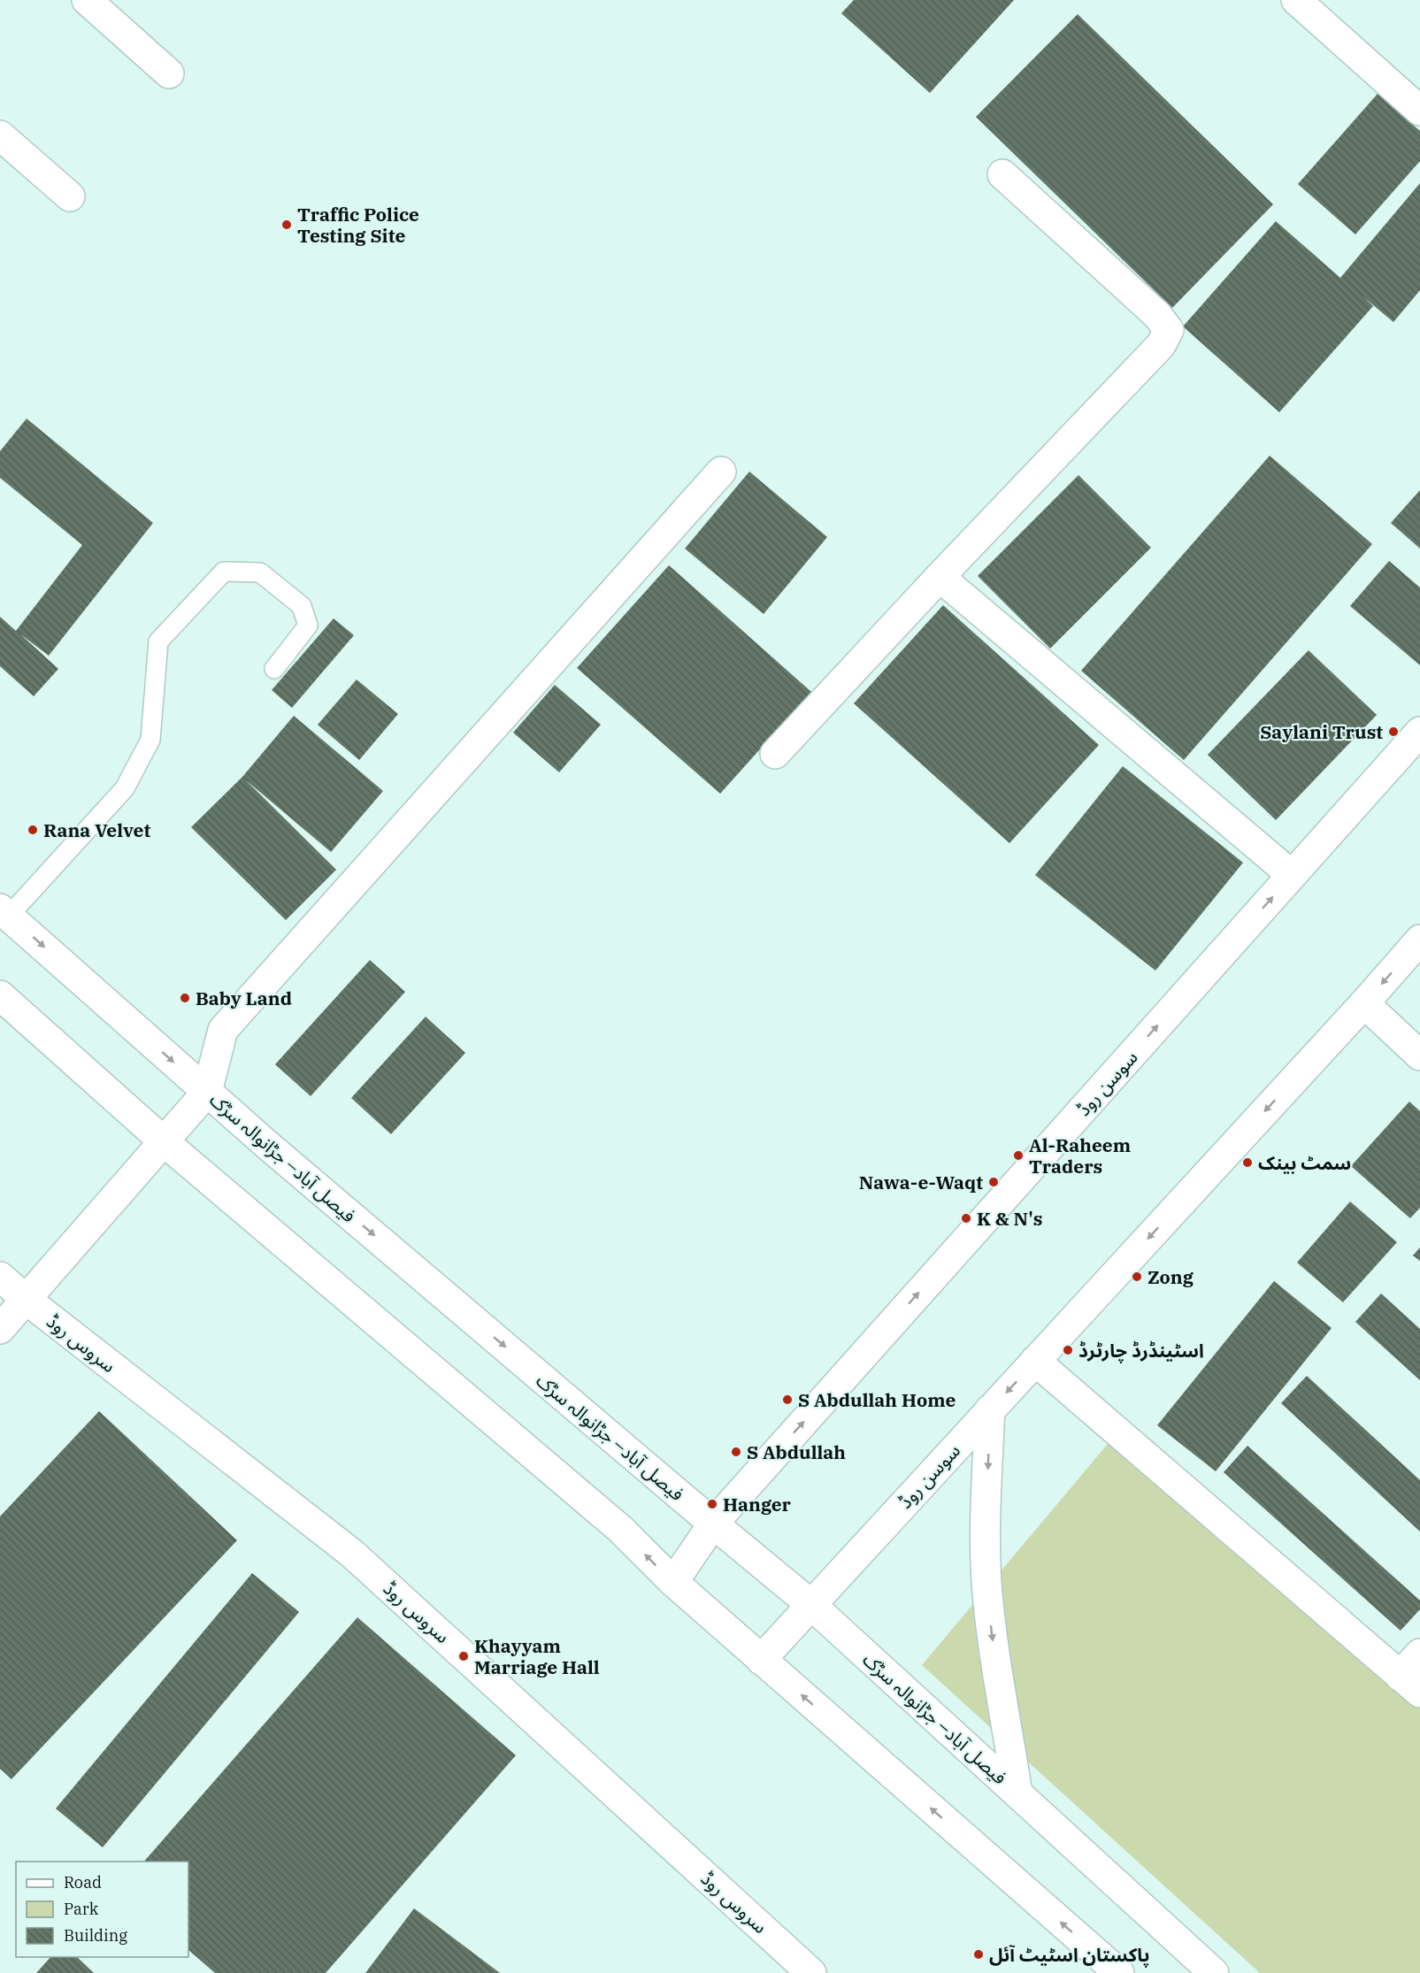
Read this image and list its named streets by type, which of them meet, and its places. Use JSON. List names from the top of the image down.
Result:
{
  "streets": {
    "street": ["سوسن روڈ", "فیصل آباد– جڑانوالہ سڑک", "سروس روڈ"]
  },
  "crossings": [
    ["سوسن روڈ", "فیصل آباد– جڑانوالہ سڑک"]
  ],
  "places": [
    "Traffic Police Testing Site",
    "Saylani Trust",
    "Rana Velvet",
    "Baby Land",
    "Al-Raheem Traders",
    "سمٹ بینک",
    "Nawa-e-Waqt",
    "K & N's",
    "Zong",
    "اسٹینڈرڈ چارٹرڈ",
    "S Abdullah Home",
    "S Abdullah",
    "Hanger",
    "Khayyam Marriage Hall",
    "پاکستان اسٹیٹ آئل"
  ],
  "legend": ["Road", "Park", "Building"]
}
